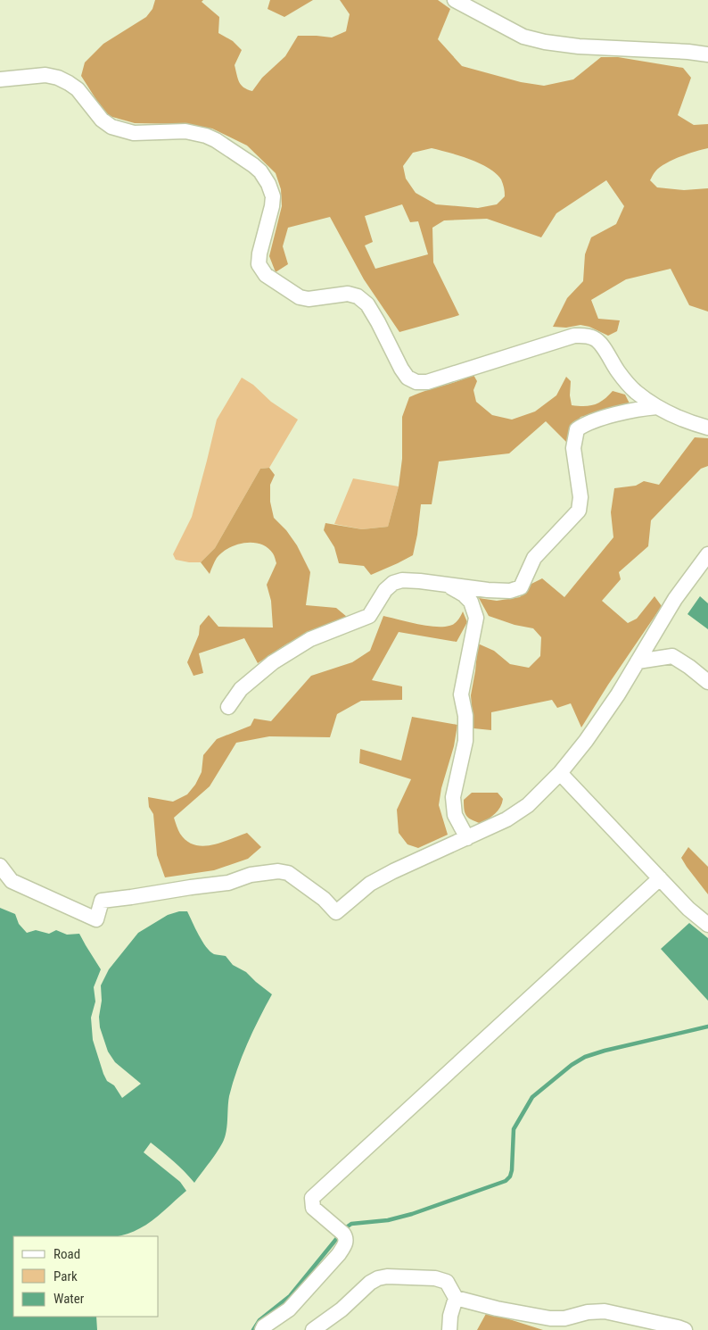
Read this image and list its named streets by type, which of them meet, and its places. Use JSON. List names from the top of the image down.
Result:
{
  "legend": ["Road", "Park", "Water"]
}
